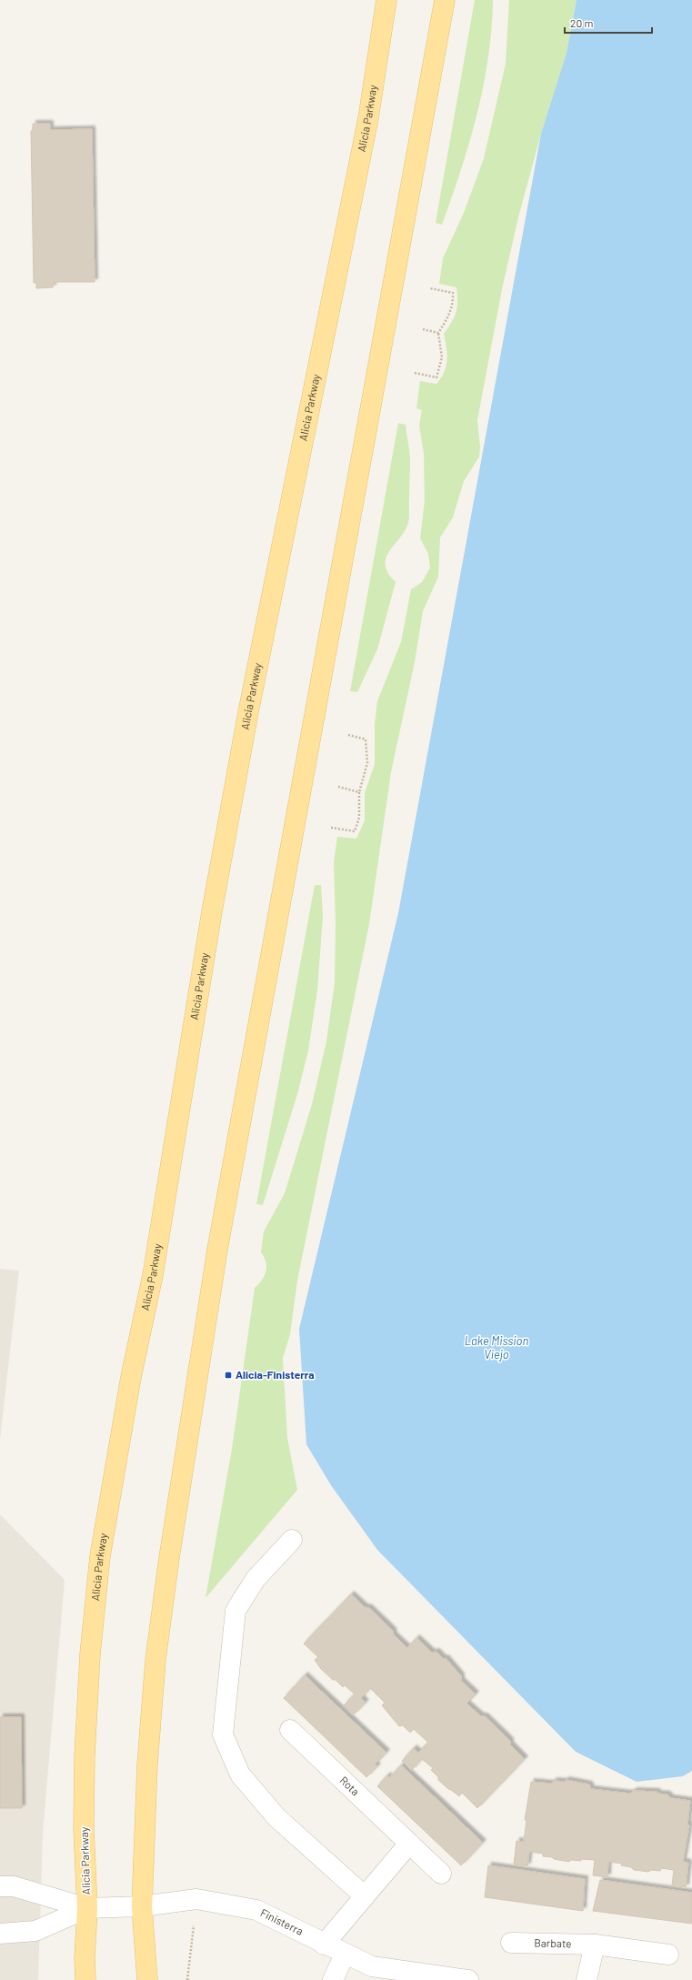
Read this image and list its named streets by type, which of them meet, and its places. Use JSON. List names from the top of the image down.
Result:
{
  "streets": {
    "main road": ["Alicia Parkway"],
    "street": ["Rota", "Finisterra", "Barbate"]
  },
  "crossings": [
    ["Alicia Parkway", "Finisterra"]
  ],
  "water": ["Lake Mission Viejo"],
  "places": {
    "transit": ["Alicia-Finisterra"]
  },
  "scale_bar": "20 m"
}
